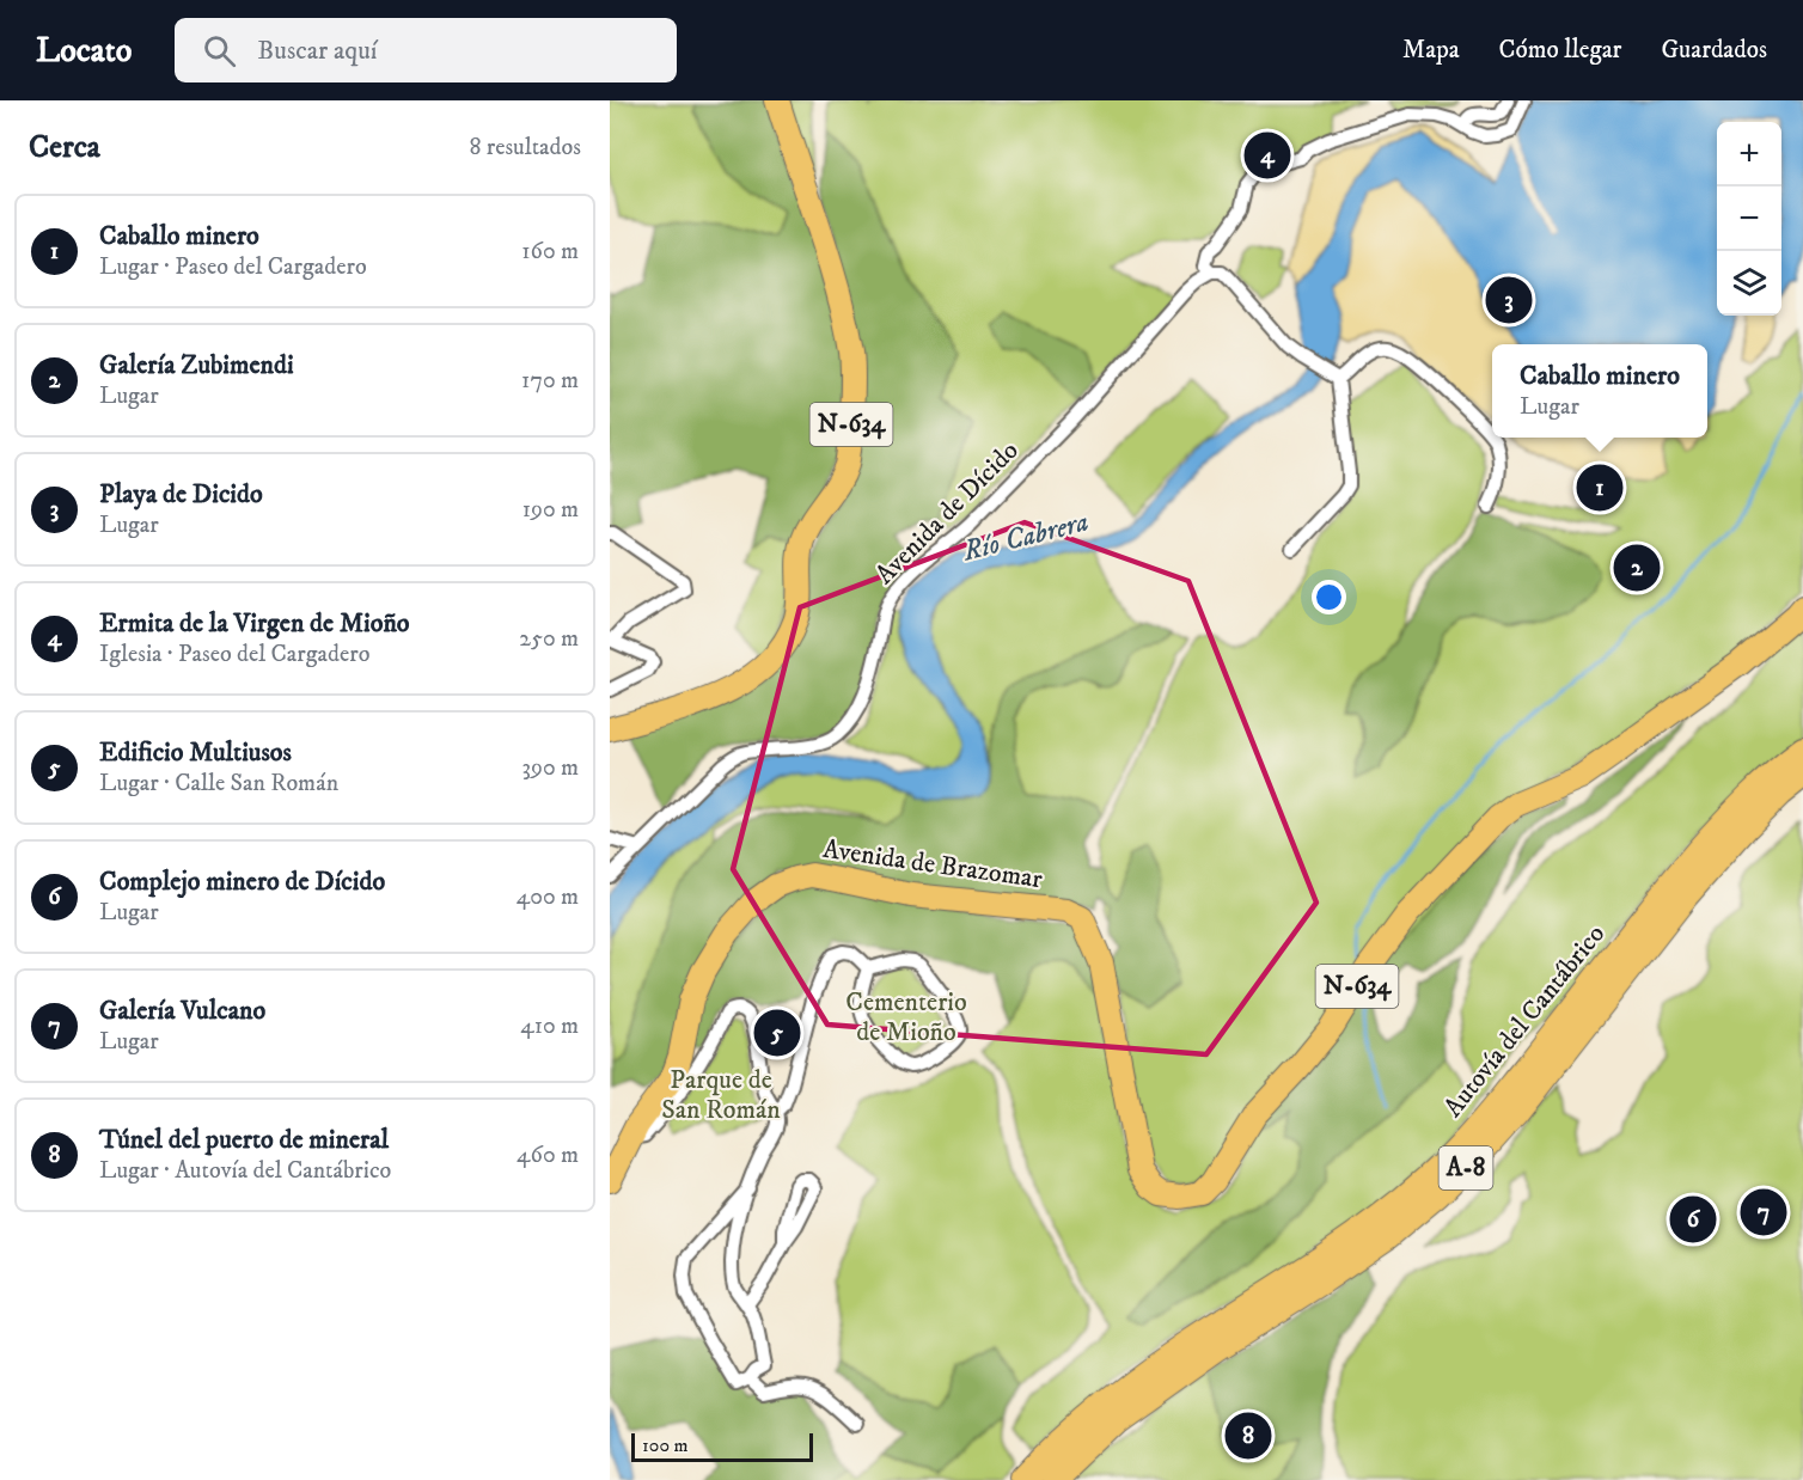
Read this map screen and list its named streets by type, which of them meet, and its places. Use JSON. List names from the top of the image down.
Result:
{
  "streets": {
    "highway": [
      "N-634",
      "Avenida de Brazomar",
      "Autovía del Cantábrico",
      "A-8"
    ],
    "street": ["Avenida de Dícido"]
  },
  "water": ["Río Cabrera"],
  "parks": ["Cementerio de Mioño", "Parque de San Román"],
  "scale_bar": "100 m",
  "page": {
    "header": "Locato",
    "search": "Buscar aquí",
    "nav": ["Mapa", "Cómo llegar", "Guardados"],
    "heading": ["Cerca", "8 resultados"],
    "map_buttons": ["+", "−"],
    "pins": [
      "4",
      "3",
      "1",
      "2",
      "5",
      "7",
      "6",
      "8"
    ],
    "list": [
      {
        "mark": "1",
        "name": "Caballo minero",
        "note": "Lugar · Paseo del Cargadero",
        "value": "160 m"
      },
      {
        "mark": "2",
        "name": "Galería Zubimendi",
        "note": "Lugar",
        "value": "170 m"
      },
      {
        "mark": "3",
        "name": "Playa de Dicido",
        "note": "Lugar",
        "value": "190 m"
      },
      {
        "mark": "4",
        "name": "Ermita de la Virgen de Mioño",
        "note": "Iglesia · Paseo del Cargadero",
        "value": "250 m"
      },
      {
        "mark": "5",
        "name": "Edificio Multiusos",
        "note": "Lugar · Calle San Román",
        "value": "390 m"
      },
      {
        "mark": "6",
        "name": "Complejo minero de Dícido",
        "note": "Lugar",
        "value": "400 m"
      },
      {
        "mark": "7",
        "name": "Galería Vulcano",
        "note": "Lugar",
        "value": "410 m"
      },
      {
        "mark": "8",
        "name": "Túnel del puerto de mineral",
        "note": "Lugar · Autovía del Cantábrico",
        "value": "460 m"
      }
    ],
    "popup": ["Caballo minero", "Lugar"],
    "scale": "100 m"
  }
}
